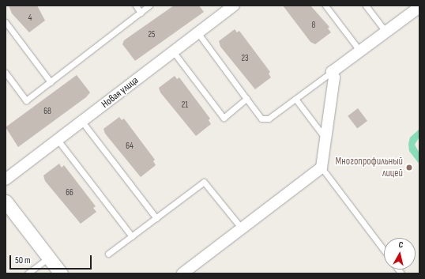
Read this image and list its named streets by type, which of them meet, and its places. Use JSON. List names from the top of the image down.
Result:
{
  "streets": {
    "street": ["Новая улица"]
  },
  "places": ["Многопрофильный лицей"],
  "house_numbers": [
    "4",
    "8",
    "25",
    "23",
    "21",
    "68",
    "64",
    "66"
  ],
  "scale_bar": "50 m",
  "north": "top"
}
